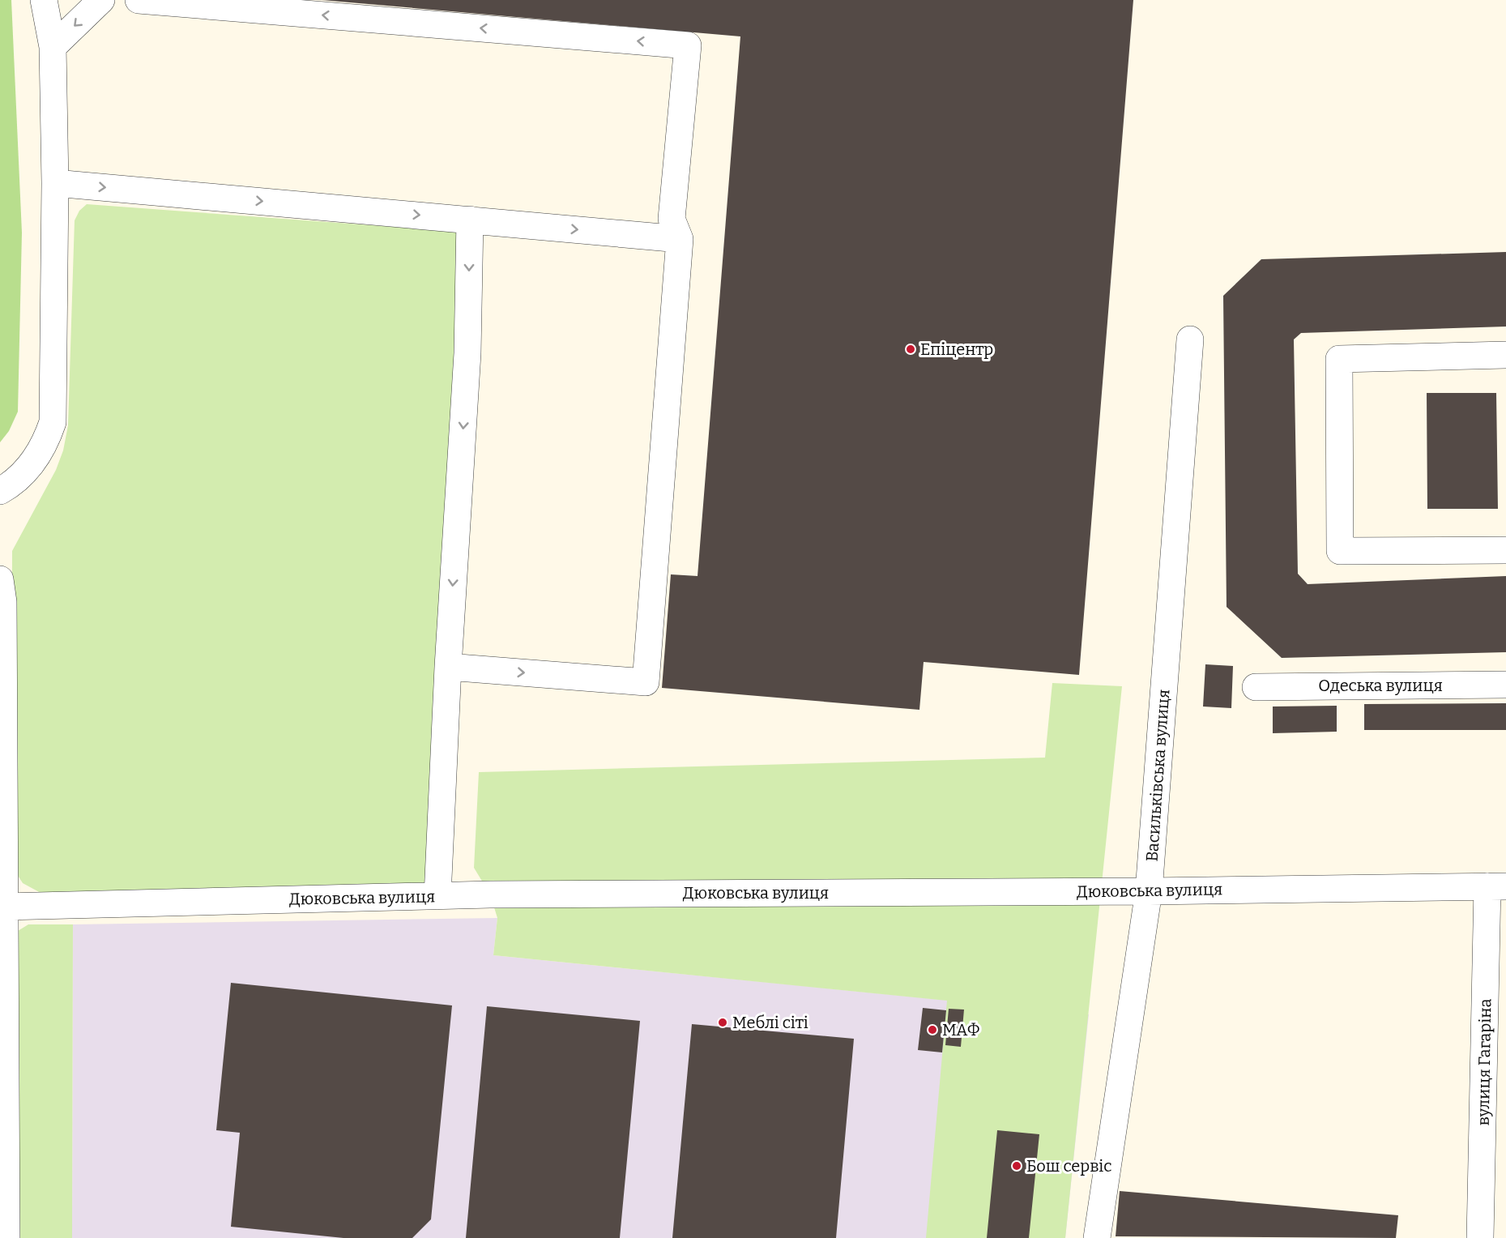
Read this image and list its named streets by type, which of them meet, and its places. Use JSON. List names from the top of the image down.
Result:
{
  "streets": {
    "street": [
      "Одеська вулиця",
      "Васильківська вулиця",
      "Дюковська вулиця",
      "вулиця Гагаріна"
    ]
  },
  "crossings": [
    ["Васильківська вулиця", "Дюковська вулиця"],
    ["Дюковська вулиця", "вулиця Гагаріна"]
  ],
  "places": [
    "Епіцентр",
    "Меблі сіті",
    "МАФ",
    "Бош сервіс"
  ]
}
